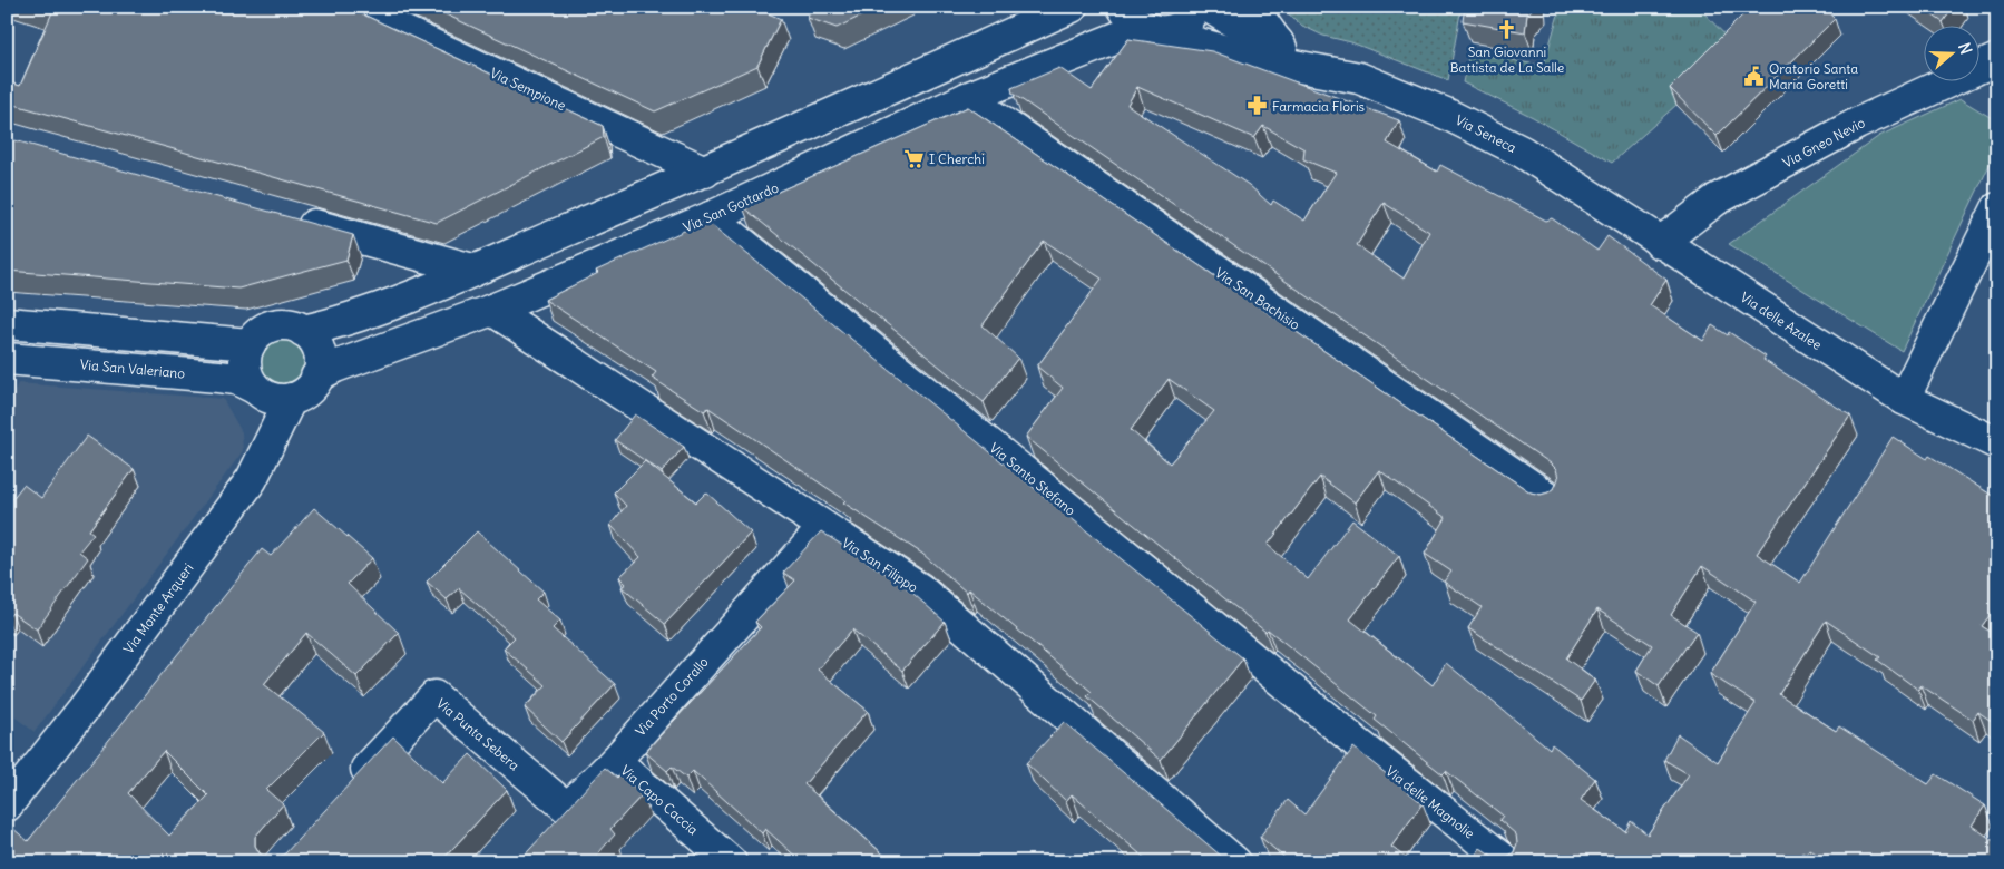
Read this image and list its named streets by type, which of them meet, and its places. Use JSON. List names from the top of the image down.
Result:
{
  "streets": {
    "street": [
      "Via Sempione",
      "Via Seneca",
      "Via Gneo Nevio",
      "Via San Gottardo",
      "Via San Bachisio",
      "Via delle Azalee",
      "Via San Valeriano",
      "Via Santo Stefano",
      "Via San Filippo",
      "Via Monte Arqueri",
      "Via Porto Corallo",
      "Via Punta Sebera",
      "Via Capo Caccia",
      "Via delle Magnolie"
    ]
  },
  "crossings": [
    ["Via Seneca", "Via Gneo Nevio"],
    ["Via Seneca", "Via San Gottardo"],
    ["Via Seneca", "Via delle Azalee"],
    ["Via Gneo Nevio", "Via delle Azalee"],
    ["Via San Gottardo", "Via San Bachisio"],
    ["Via San Gottardo", "Via San Valeriano"],
    ["Via San Gottardo", "Via Santo Stefano"],
    ["Via San Gottardo", "Via San Filippo"],
    ["Via San Gottardo", "Via Monte Arqueri"],
    ["Via San Valeriano", "Via Monte Arqueri"],
    ["Via Santo Stefano", "Via delle Magnolie"],
    ["Via San Filippo", "Via Porto Corallo"],
    ["Via Porto Corallo", "Via Punta Sebera"],
    ["Via Porto Corallo", "Via Capo Caccia"]
  ],
  "places": {
    "church": ["San Giovanni Battista de La Salle"],
    "public building": ["Oratorio Santa Maria Goretti"],
    "pharmacy": ["Farmacia Floris"],
    "supermarket": ["I Cherchi"]
  },
  "north": "right"
}
